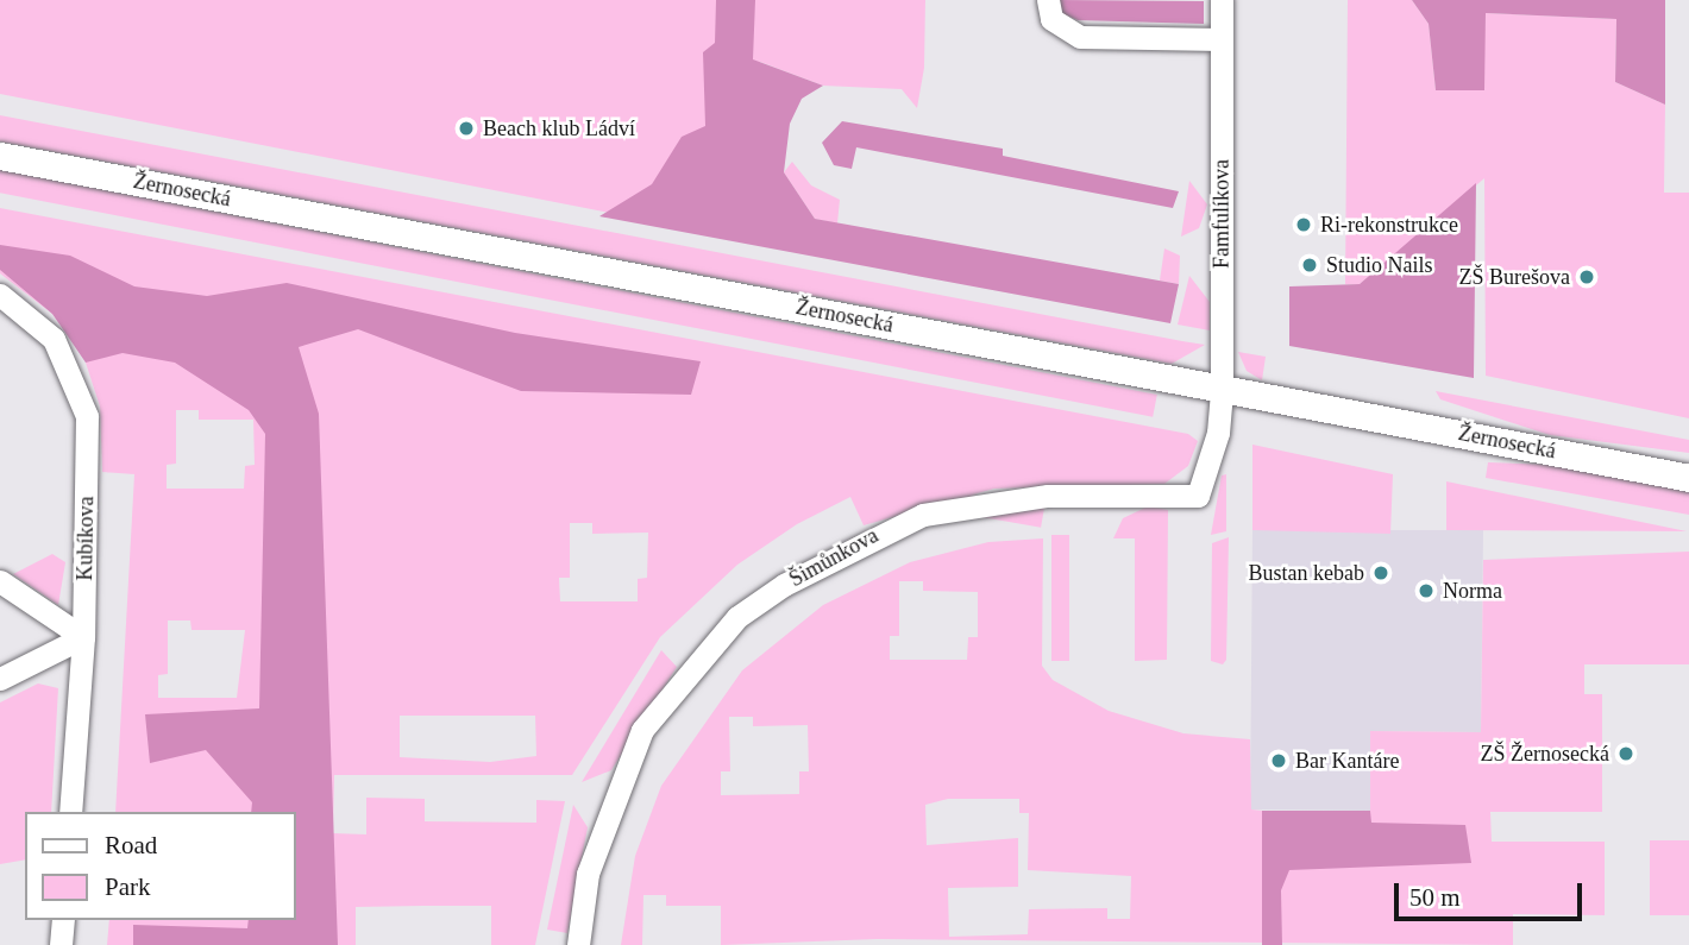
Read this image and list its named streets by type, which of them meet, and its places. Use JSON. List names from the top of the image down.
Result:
{
  "streets": {
    "street": [
      "Žernosecká",
      "Famfulíkova",
      "Kubíkova",
      "Šimůnkova"
    ]
  },
  "crossings": [
    ["Žernosecká", "Famfulíkova"],
    ["Žernosecká", "Šimůnkova"],
    ["Famfulíkova", "Šimůnkova"]
  ],
  "places": [
    "Beach klub Ládví",
    "Ri-rekonstrukce",
    "Studio Nails",
    "ZŠ Burešova",
    "Bustan kebab",
    "Norma",
    "ZŠ Žernosecká",
    "Bar Kantáre"
  ],
  "legend": ["Road", "Park"],
  "scale_bar": "50 m"
}
